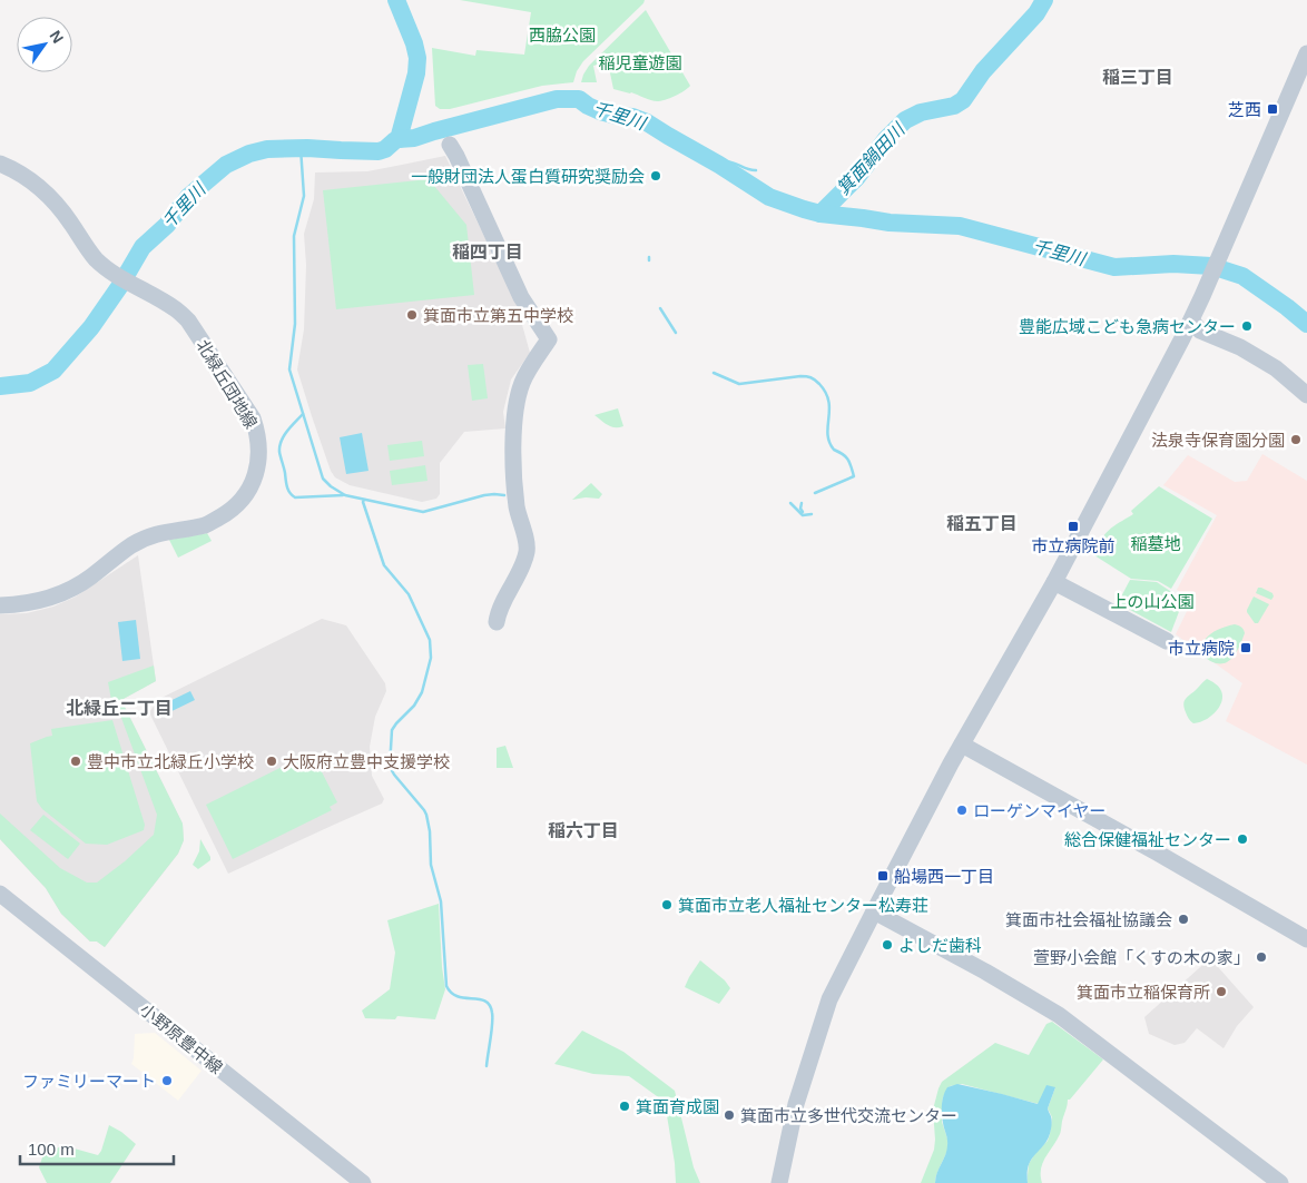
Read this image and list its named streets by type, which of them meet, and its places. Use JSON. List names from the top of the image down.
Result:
{
  "streets": {
    "street": ["北緑丘団地線", "小野原豊中線"]
  },
  "districts": [
    "稲三丁目",
    "稲四丁目",
    "稲五丁目",
    "北緑丘二丁目",
    "稲六丁目"
  ],
  "water": ["千里川", "箕面鍋田川"],
  "parks": [
    "西脇公園",
    "稲児童遊園",
    "稲墓地",
    "上の山公園"
  ],
  "places": {
    "transit": [
      "芝西",
      "市立病院前",
      "市立病院",
      "船場西一丁目"
    ],
    "other": [
      "一般財団法人蛋白質研究奨励会",
      "箕面市立第五中学校",
      "豊能広域こども急病センター",
      "法泉寺保育園分園",
      "豊中市立北緑丘小学校",
      "大阪府立豊中支援学校",
      "ローゲンマイヤー",
      "総合保健福祉センター",
      "箕面市立老人福祉センター松寿荘",
      "箕面市社会福祉協議会",
      "よしだ歯科",
      "萱野小会館「くすの木の家」",
      "箕面市立稲保育所",
      "ファミリーマート",
      "箕面育成園",
      "箕面市立多世代交流センター"
    ]
  },
  "scale_bar": "100 m",
  "north": "top right"
}
